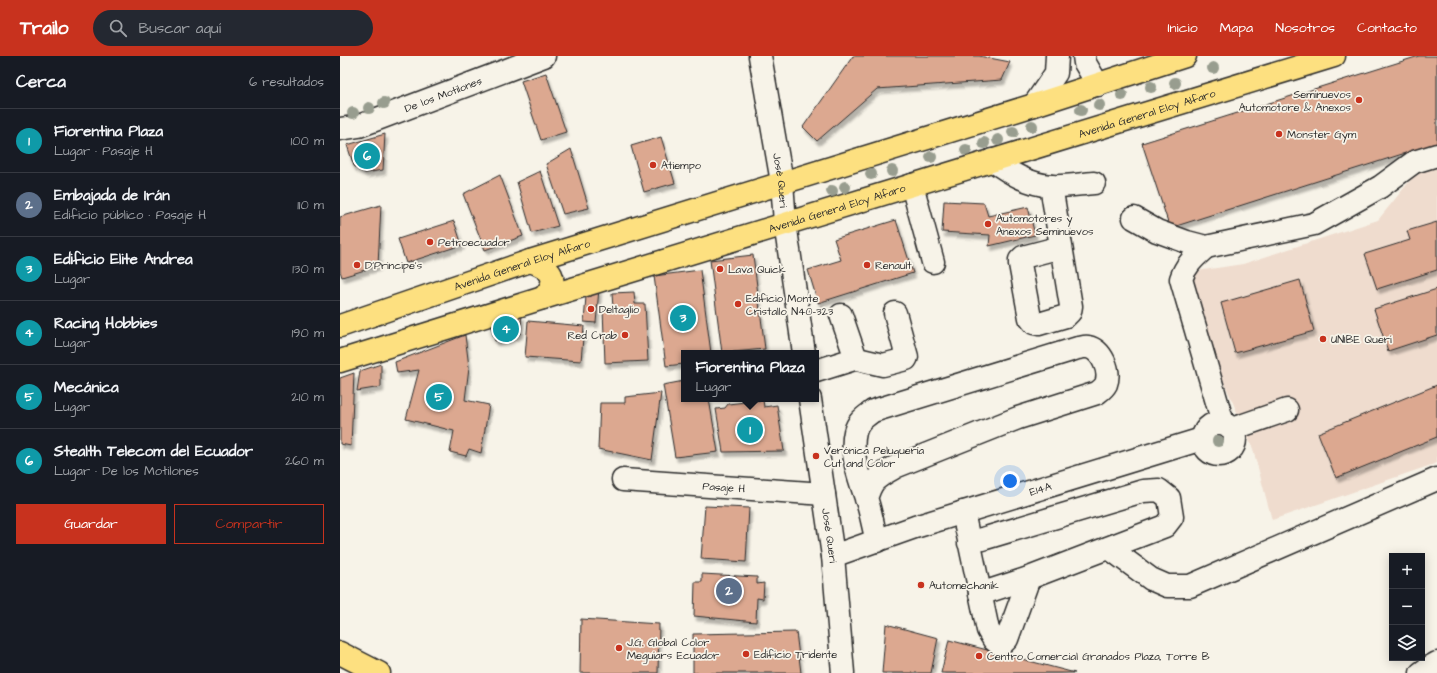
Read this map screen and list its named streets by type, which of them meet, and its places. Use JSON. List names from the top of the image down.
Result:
{
  "streets": {
    "main road": ["Avenida General Eloy Alfaro"],
    "street": [
      "De los Motilones",
      "José Queri",
      "Pasaje H",
      "E14A"
    ]
  },
  "crossings": [
    ["Avenida General Eloy Alfaro", "José Queri"],
    ["José Queri", "Pasaje H"],
    ["José Queri", "E14A"]
  ],
  "places": [
    "Seminuevos Automotore & Anexos",
    "Monster Gym",
    "Atiempo",
    "Automotores y Anexos Seminuevos",
    "Petroecuador",
    "D'Principe's",
    "Renault",
    "Lava Quick",
    "Edificio Monte Cristallo N40-323",
    "Deltaglio",
    "Red Crab",
    "UNIBE Queri",
    "Verónica Peluquería Cut and Color",
    "Automechanik",
    "J.G. Global Color Meguiars Ecuador",
    "Edificio Tridente",
    "Centro Comercial Granados Plaza, Torre B"
  ],
  "page": {
    "header": "Trailo",
    "search": "Buscar aquí",
    "nav": [
      "Inicio",
      "Mapa",
      "Nosotros",
      "Contacto"
    ],
    "heading": ["Cerca", "6 resultados"],
    "list": [
      {
        "mark": "1",
        "name": "Fiorentina Plaza",
        "note": "Lugar · Pasaje H",
        "value": "100 m"
      },
      {
        "mark": "2",
        "name": "Embajada de Irán",
        "note": "Edificio público · Pasaje H",
        "value": "110 m"
      },
      {
        "mark": "3",
        "name": "Edificio Elite Andrea",
        "note": "Lugar",
        "value": "130 m"
      },
      {
        "mark": "4",
        "name": "Racing Hobbies",
        "note": "Lugar",
        "value": "190 m"
      },
      {
        "mark": "5",
        "name": "Mecánica",
        "note": "Lugar",
        "value": "210 m"
      },
      {
        "mark": "6",
        "name": "Stealth Telecom del Ecuador",
        "note": "Lugar · De los Motilones",
        "value": "260 m"
      }
    ],
    "pins": [
      "6",
      "3",
      "4",
      "5",
      "1",
      "2"
    ],
    "popup": ["Fiorentina Plaza", "Lugar"],
    "buttons": ["Guardar", "Compartir"],
    "map_buttons": ["+", "−"]
  }
}
